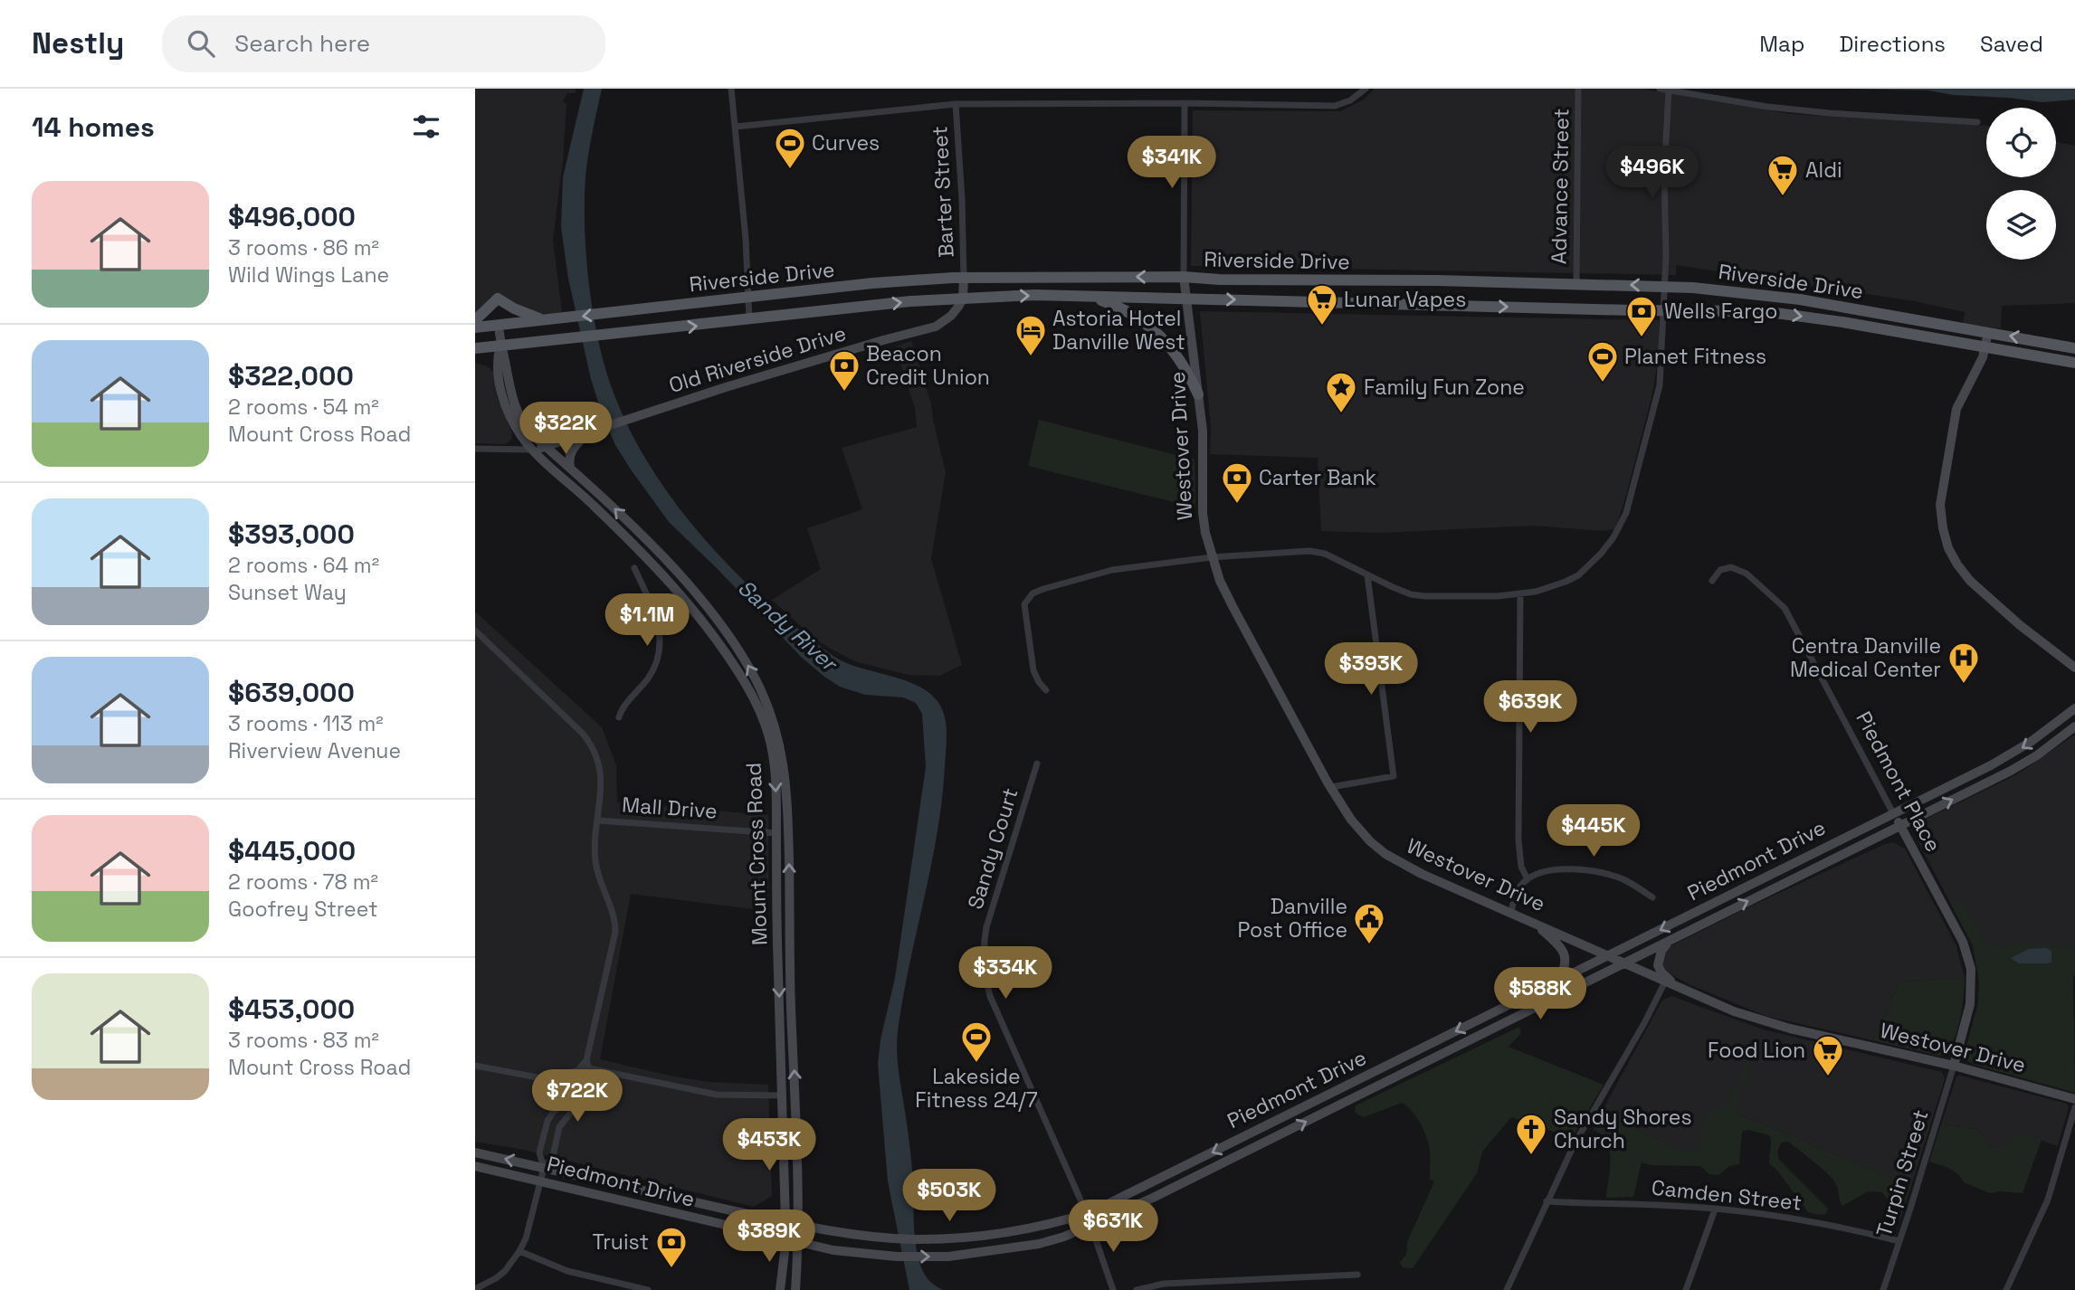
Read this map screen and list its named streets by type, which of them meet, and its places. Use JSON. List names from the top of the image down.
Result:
{
  "streets": {
    "main road": [
      "Riverside Drive",
      "Old Riverside Drive",
      "Westover Drive",
      "Piedmont Place",
      "Mount Cross Road",
      "Piedmont Drive"
    ],
    "street": [
      "Advance Street",
      "Barter Street",
      "Mall Drive",
      "Sandy Court",
      "Turpin Street",
      "Camden Street"
    ]
  },
  "crossings": [
    ["Advance Street", "Riverside Drive"],
    ["Barter Street", "Riverside Drive"],
    ["Riverside Drive", "Old Riverside Drive"],
    ["Riverside Drive", "Westover Drive"],
    ["Riverside Drive", "Mount Cross Road"],
    ["Old Riverside Drive", "Mount Cross Road"],
    ["Westover Drive", "Piedmont Place"],
    ["Westover Drive", "Piedmont Drive"],
    ["Westover Drive", "Turpin Street"],
    ["Piedmont Place", "Piedmont Drive"],
    ["Piedmont Place", "Turpin Street"],
    ["Mall Drive", "Mount Cross Road"],
    ["Sandy Court", "Piedmont Drive"],
    ["Mount Cross Road", "Piedmont Drive"],
    ["Turpin Street", "Camden Street"]
  ],
  "water": ["Sandy River"],
  "places": {
    "sports": ["Curves", "Planet Fitness", "Lakeside Fitness 24/7"],
    "supermarket": ["Aldi", "Lunar Vapes", "Food Lion"],
    "bank": [
      "Wells Fargo",
      "Beacon Credit Union",
      "Carter Bank",
      "Truist"
    ],
    "hotel": ["Astoria Hotel Danville West"],
    "place": ["Family Fun Zone"],
    "hospital": ["Centra Danville Medical Center"],
    "public building": ["Danville Post Office"],
    "church": ["Sandy Shores Church"]
  },
  "page": {
    "header": "Nestly",
    "search": "Search here",
    "nav": ["Map", "Directions", "Saved"],
    "heading": "14 homes",
    "price": [
      "$341K",
      "$496K",
      "$322K",
      "$1.1M",
      "$393K",
      "$639K",
      "$445K",
      "$334K",
      "$588K",
      "$722K",
      "$453K",
      "$503K",
      "$631K",
      "$389K"
    ],
    "list": [
      {
        "name": "$496,000",
        "note": "3 rooms · 86 m² · Wild Wings Lane"
      },
      {
        "name": "$322,000",
        "note": "2 rooms · 54 m² · Mount Cross Road"
      },
      {
        "name": "$393,000",
        "note": "2 rooms · 64 m² · Sunset Way"
      },
      {
        "name": "$639,000",
        "note": "3 rooms · 113 m² · Riverview Avenue"
      },
      {
        "name": "$445,000",
        "note": "2 rooms · 78 m² · Goofrey Street"
      },
      {
        "name": "$453,000",
        "note": "3 rooms · 83 m² · Mount Cross Road"
      }
    ]
  }
}
